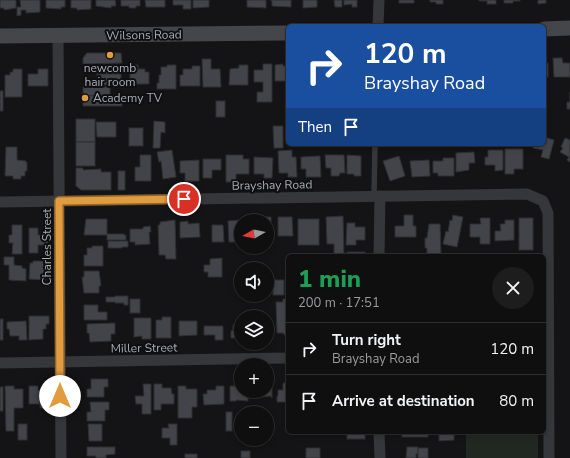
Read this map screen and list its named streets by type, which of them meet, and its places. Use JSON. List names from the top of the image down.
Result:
{
  "streets": {
    "street": [
      "Wilsons Road",
      "Brayshay Road",
      "Charles Street",
      "Miller Street"
    ]
  },
  "crossings": [
    ["Wilsons Road", "Charles Street"],
    ["Brayshay Road", "Charles Street"],
    ["Charles Street", "Miller Street"]
  ],
  "places": ["newcomb hair room", "Academy TV"],
  "north": "left",
  "page": {
    "turn": ["120 m", "Brayshay Road"],
    "then": "Then",
    "map_buttons": ["+", "−"],
    "heading": ["1 min", "200 m · 17:51"],
    "list": [
      {
        "name": "Turn right",
        "note": "Brayshay Road",
        "value": "120 m"
      },
      {
        "name": "Arrive at destination",
        "value": "80 m"
      }
    ]
  }
}
